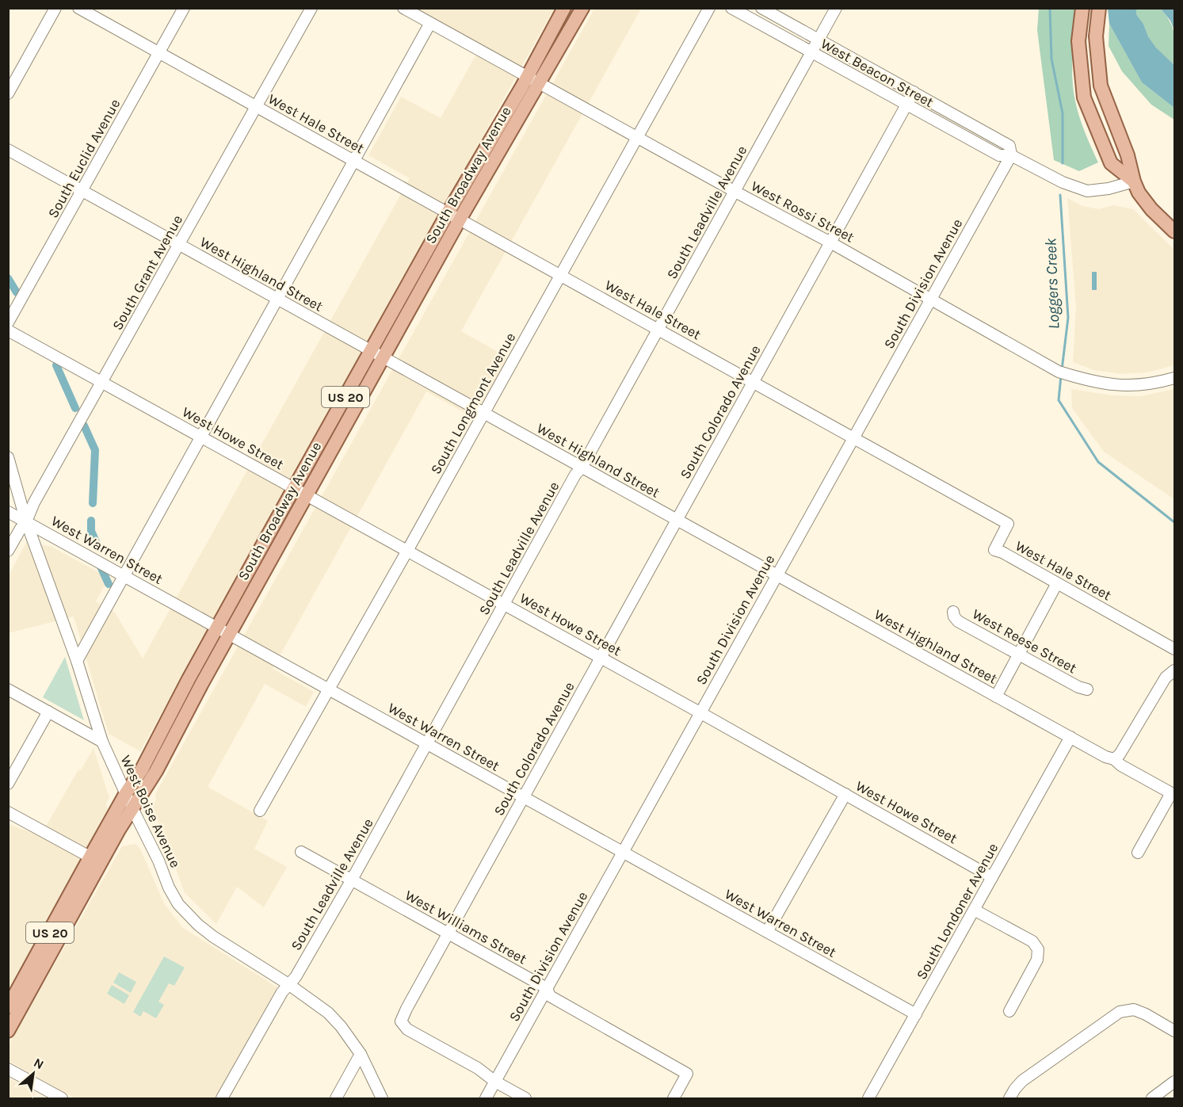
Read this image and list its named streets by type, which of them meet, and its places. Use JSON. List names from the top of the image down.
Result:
{
  "streets": {
    "main road": ["South Broadway Avenue", "US 20"],
    "street": [
      "West Beacon Street",
      "West Hale Street",
      "South Euclid Avenue",
      "West Rossi Street",
      "South Leadville Avenue",
      "South Grant Avenue",
      "West Highland Street",
      "South Division Avenue",
      "South Longmont Avenue",
      "South Colorado Avenue",
      "West Howe Street",
      "West Warren Street",
      "West Reese Street",
      "West Boise Avenue",
      "South Londoner Avenue",
      "West Williams Street"
    ]
  },
  "crossings": [
    ["West Beacon Street", "South Leadville Avenue"],
    ["West Beacon Street", "South Division Avenue"],
    ["West Beacon Street", "South Colorado Avenue"],
    ["West Hale Street", "South Euclid Avenue"],
    ["West Hale Street", "South Broadway Avenue"],
    ["West Hale Street", "South Leadville Avenue"],
    ["West Hale Street", "South Grant Avenue"],
    ["West Hale Street", "South Division Avenue"],
    ["West Hale Street", "South Longmont Avenue"],
    ["West Hale Street", "South Colorado Avenue"],
    ["South Euclid Avenue", "West Highland Street"],
    ["South Broadway Avenue", "West Rossi Street"],
    ["South Broadway Avenue", "West Highland Street"],
    ["South Broadway Avenue", "West Howe Street"],
    ["South Broadway Avenue", "West Warren Street"],
    ["South Broadway Avenue", "West Boise Avenue"],
    ["West Rossi Street", "South Leadville Avenue"],
    ["West Rossi Street", "South Division Avenue"],
    ["West Rossi Street", "South Longmont Avenue"],
    ["West Rossi Street", "South Colorado Avenue"],
    ["South Leadville Avenue", "West Highland Street"],
    ["South Leadville Avenue", "West Howe Street"],
    ["South Leadville Avenue", "West Warren Street"],
    ["South Leadville Avenue", "West Boise Avenue"],
    ["South Leadville Avenue", "West Williams Street"],
    ["South Grant Avenue", "West Highland Street"],
    ["South Grant Avenue", "West Howe Street"],
    ["South Grant Avenue", "West Warren Street"],
    ["South Grant Avenue", "West Boise Avenue"],
    ["West Highland Street", "South Division Avenue"],
    ["West Highland Street", "South Longmont Avenue"],
    ["West Highland Street", "South Colorado Avenue"],
    ["West Highland Street", "South Londoner Avenue"],
    ["South Division Avenue", "South Colorado Avenue"],
    ["South Division Avenue", "West Howe Street"],
    ["South Division Avenue", "West Warren Street"],
    ["South Division Avenue", "West Williams Street"],
    ["South Longmont Avenue", "West Howe Street"],
    ["South Longmont Avenue", "West Warren Street"],
    ["South Colorado Avenue", "West Howe Street"],
    ["South Colorado Avenue", "West Warren Street"],
    ["South Colorado Avenue", "West Williams Street"],
    ["West Howe Street", "South Londoner Avenue"],
    ["West Warren Street", "West Boise Avenue"],
    ["West Warren Street", "South Londoner Avenue"]
  ],
  "water": ["Loggers Creek"],
  "north": "top right"
}
